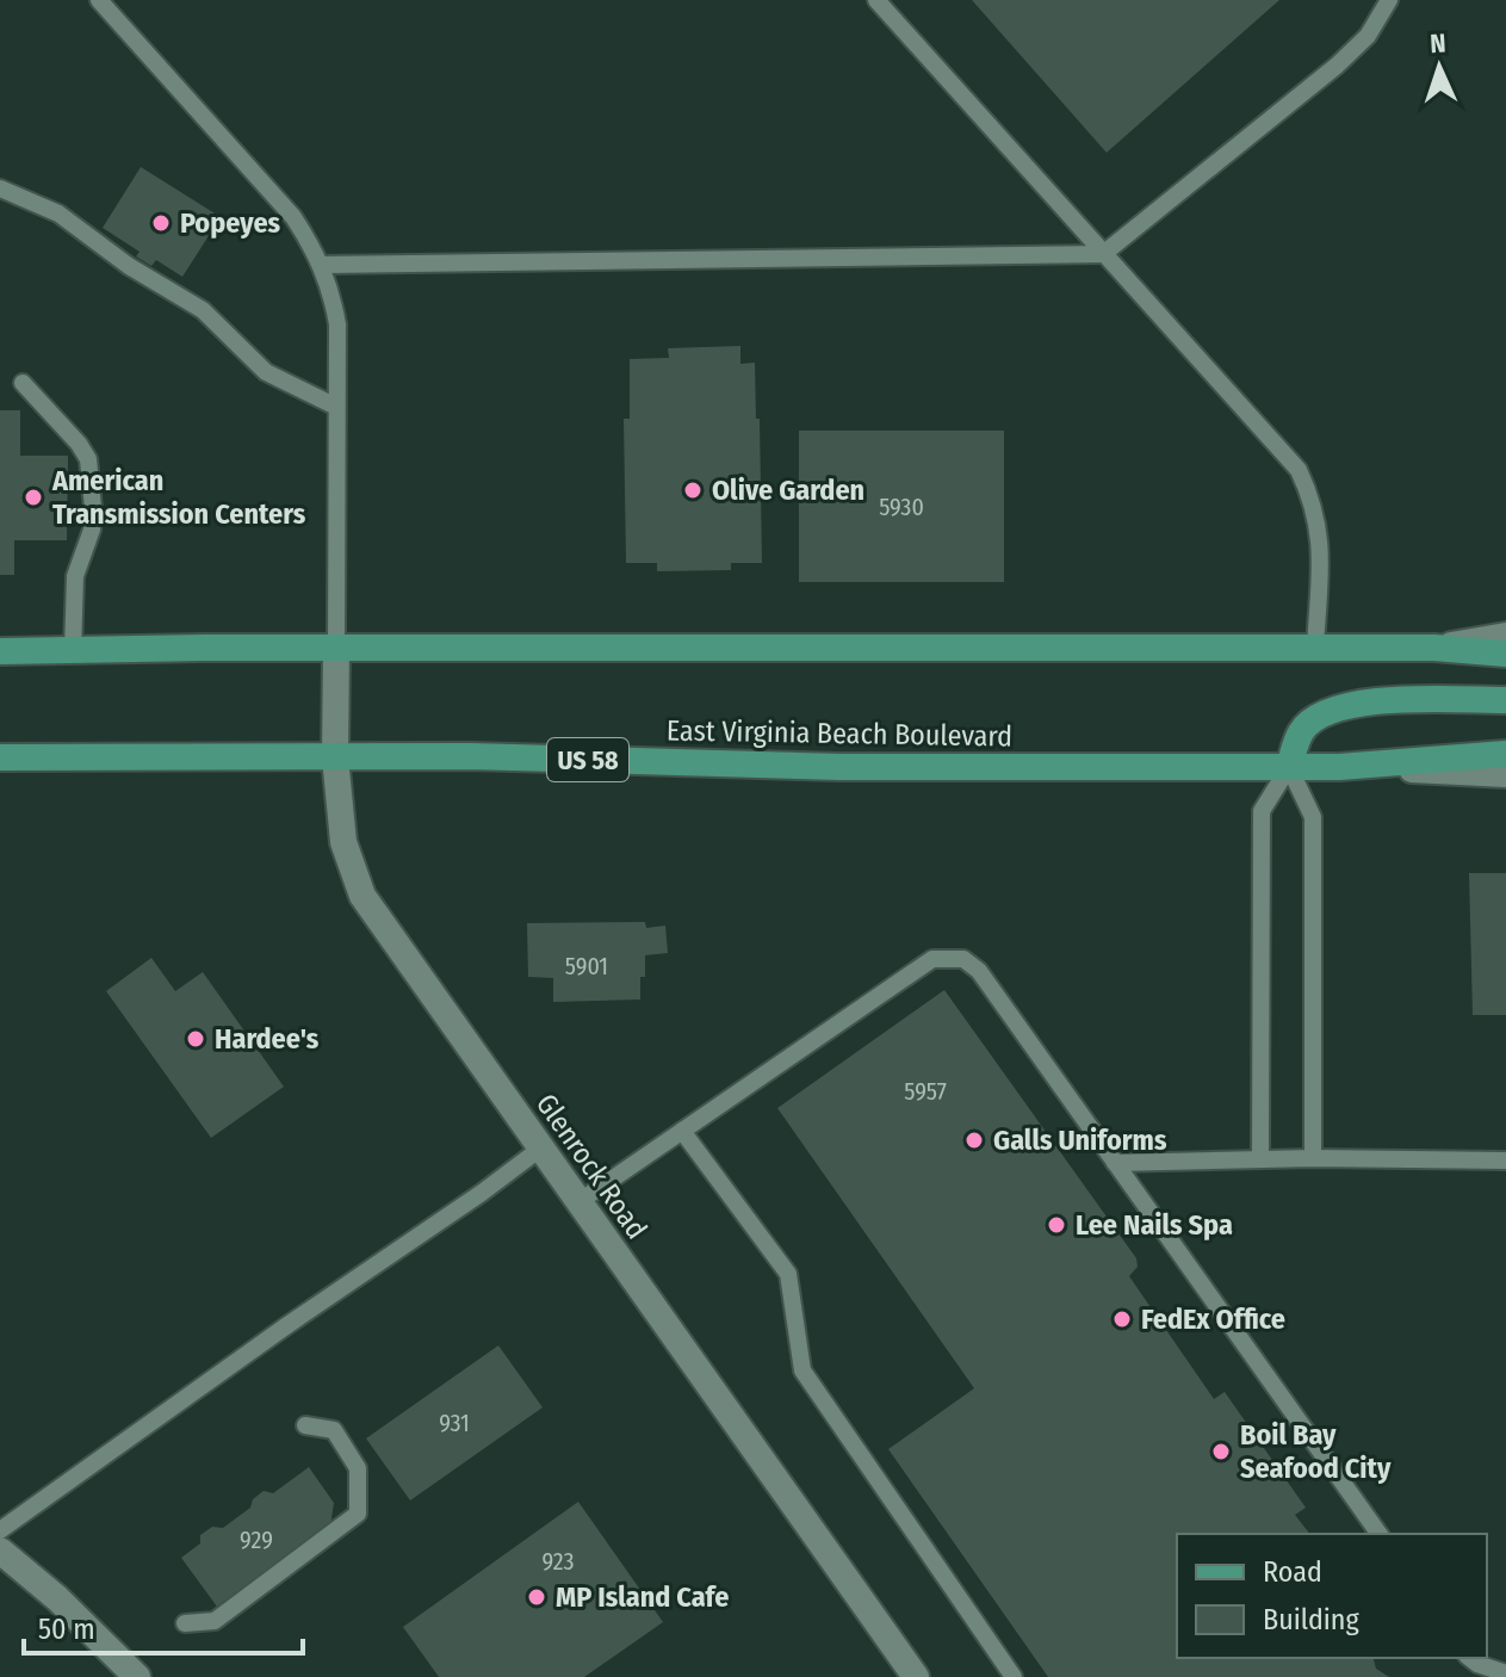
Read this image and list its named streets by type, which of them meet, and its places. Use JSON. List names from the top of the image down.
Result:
{
  "streets": {
    "main road": ["East Virginia Beach Boulevard", "US 58"],
    "street": ["Glenrock Road"]
  },
  "crossings": [
    ["East Virginia Beach Boulevard", "Glenrock Road"]
  ],
  "places": [
    "Popeyes",
    "Olive Garden",
    "American Transmission Centers",
    "Hardee's",
    "Galls Uniforms",
    "Lee Nails Spa",
    "FedEx Office",
    "Boil Bay Seafood City",
    "MP Island Cafe"
  ],
  "house_numbers": [
    "5930",
    "5901",
    "5957",
    "931",
    "929",
    "923"
  ],
  "legend": ["Road", "Building"],
  "scale_bar": "50 m",
  "north": "top"
}
